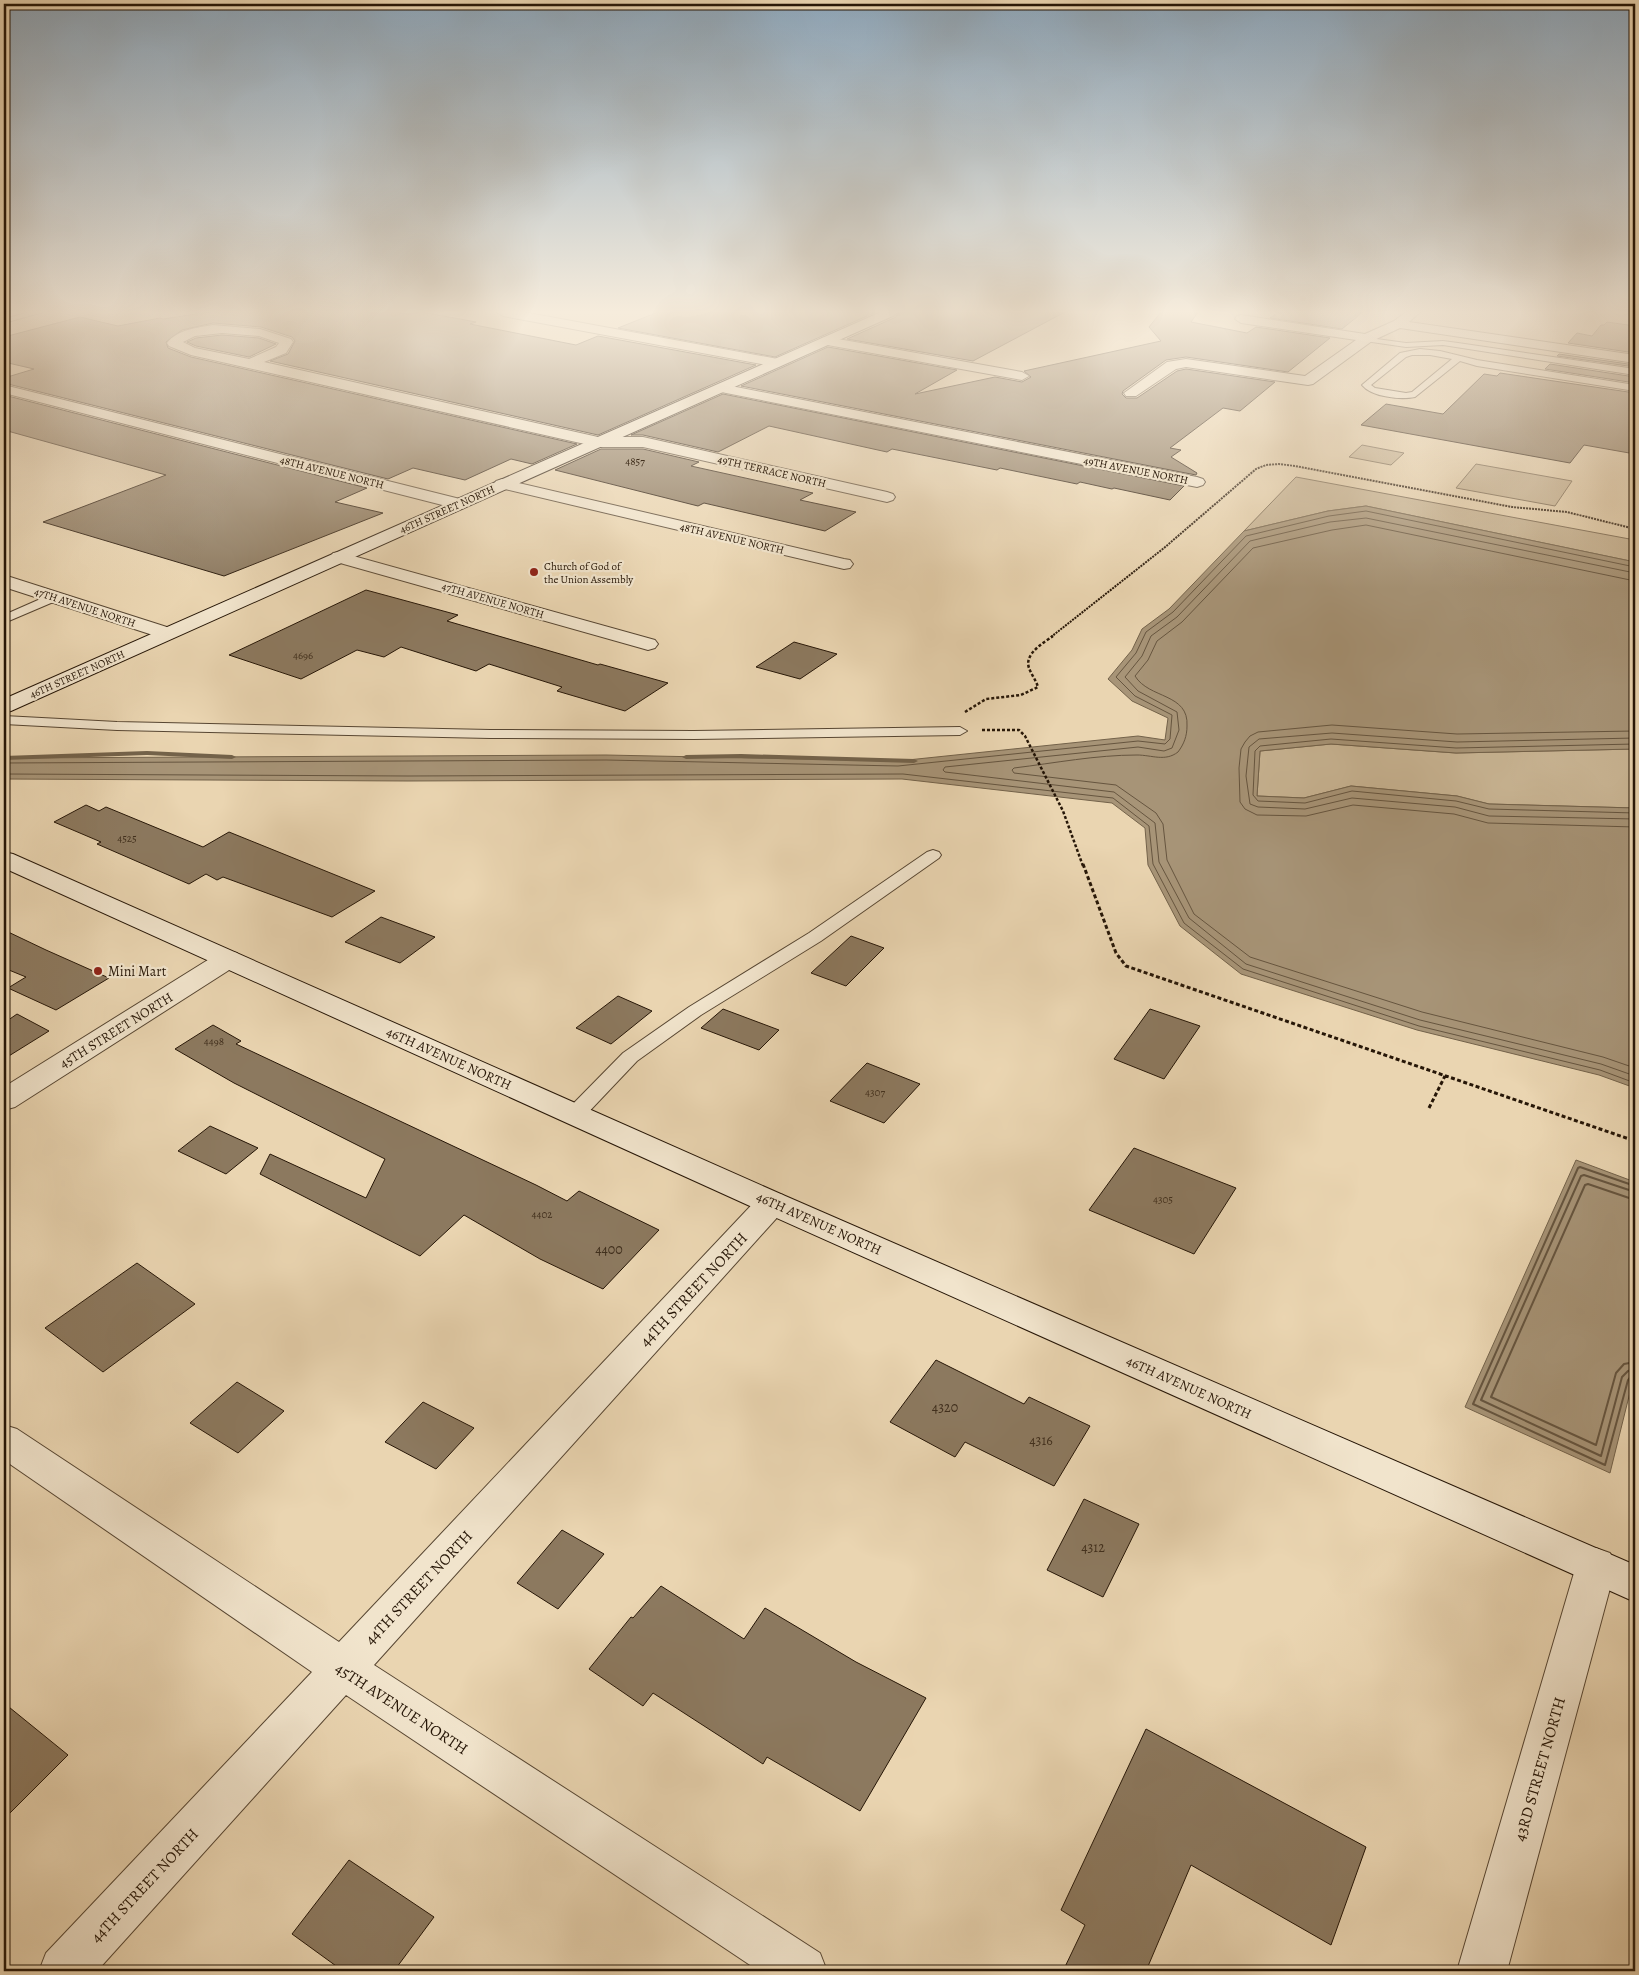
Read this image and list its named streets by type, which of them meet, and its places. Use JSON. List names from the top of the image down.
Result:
{
  "streets": {
    "street": [
      "49TH AVENUE NORTH",
      "49TH TERRACE NORTH",
      "48TH AVENUE NORTH",
      "46TH STREET NORTH",
      "47TH AVENUE NORTH",
      "45TH STREET NORTH",
      "46TH AVENUE NORTH",
      "44TH STREET NORTH",
      "45TH AVENUE NORTH",
      "43RD STREET NORTH"
    ]
  },
  "crossings": [
    ["49TH TERRACE NORTH", "46TH STREET NORTH"],
    ["48TH AVENUE NORTH", "46TH STREET NORTH"],
    ["46TH STREET NORTH", "47TH AVENUE NORTH"],
    ["45TH STREET NORTH", "46TH AVENUE NORTH"],
    ["46TH AVENUE NORTH", "44TH STREET NORTH"],
    ["46TH AVENUE NORTH", "43RD STREET NORTH"],
    ["44TH STREET NORTH", "45TH AVENUE NORTH"]
  ],
  "places": ["Church of God of the Union Assembly", "Mini Mart"],
  "house_numbers": [
    "4857",
    "4696",
    "4525",
    "4498",
    "4307",
    "4305",
    "4402",
    "4400",
    "4320",
    "4316",
    "4312"
  ]
}
